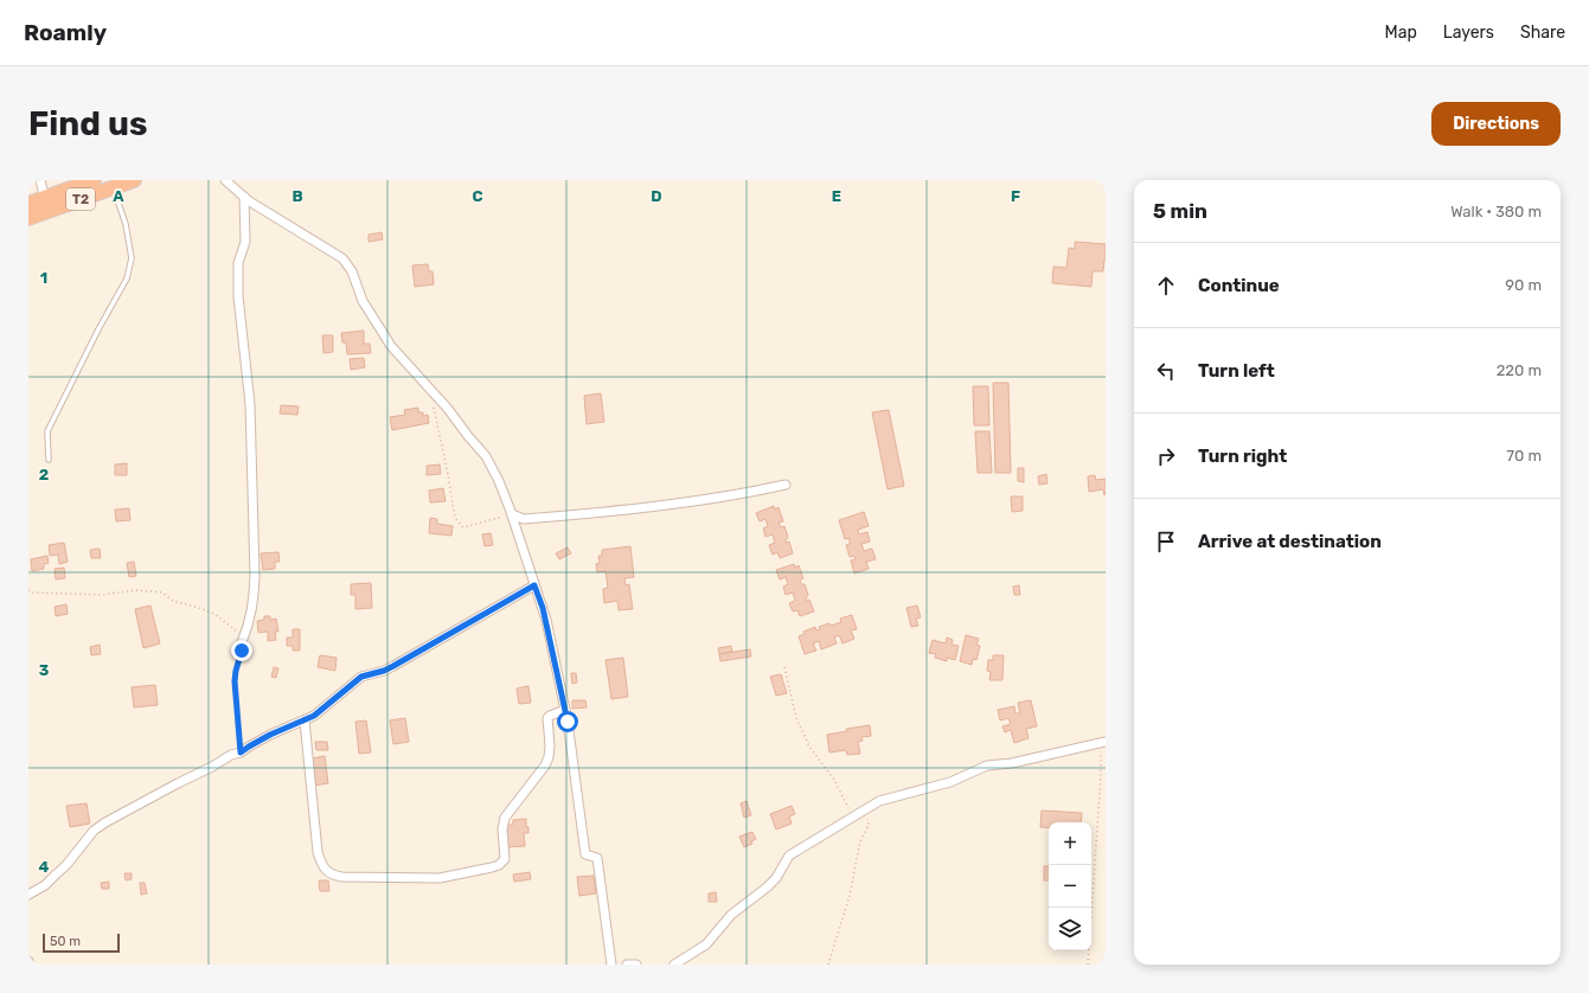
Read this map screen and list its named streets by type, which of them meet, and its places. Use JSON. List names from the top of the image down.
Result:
{
  "streets": {
    "highway": ["T2"]
  },
  "scale_bar": "50 m",
  "page": {
    "header": "Roamly",
    "nav": ["Map", "Layers", "Share"],
    "buttons": "Directions",
    "title": "Find us",
    "heading": ["5 min", "Walk · 380 m"],
    "list": [
      ["Continue", "90 m"],
      ["Turn left", "220 m"],
      ["Turn right", "70 m"],
      "Arrive at destination"
    ],
    "map_buttons": ["+", "−"],
    "scale": "50 m"
  },
  "grid": {
    "columns": [
      "A",
      "B",
      "C",
      "D",
      "E",
      "F"
    ],
    "rows": [
      "1",
      "2",
      "3",
      "4"
    ]
  }
}
